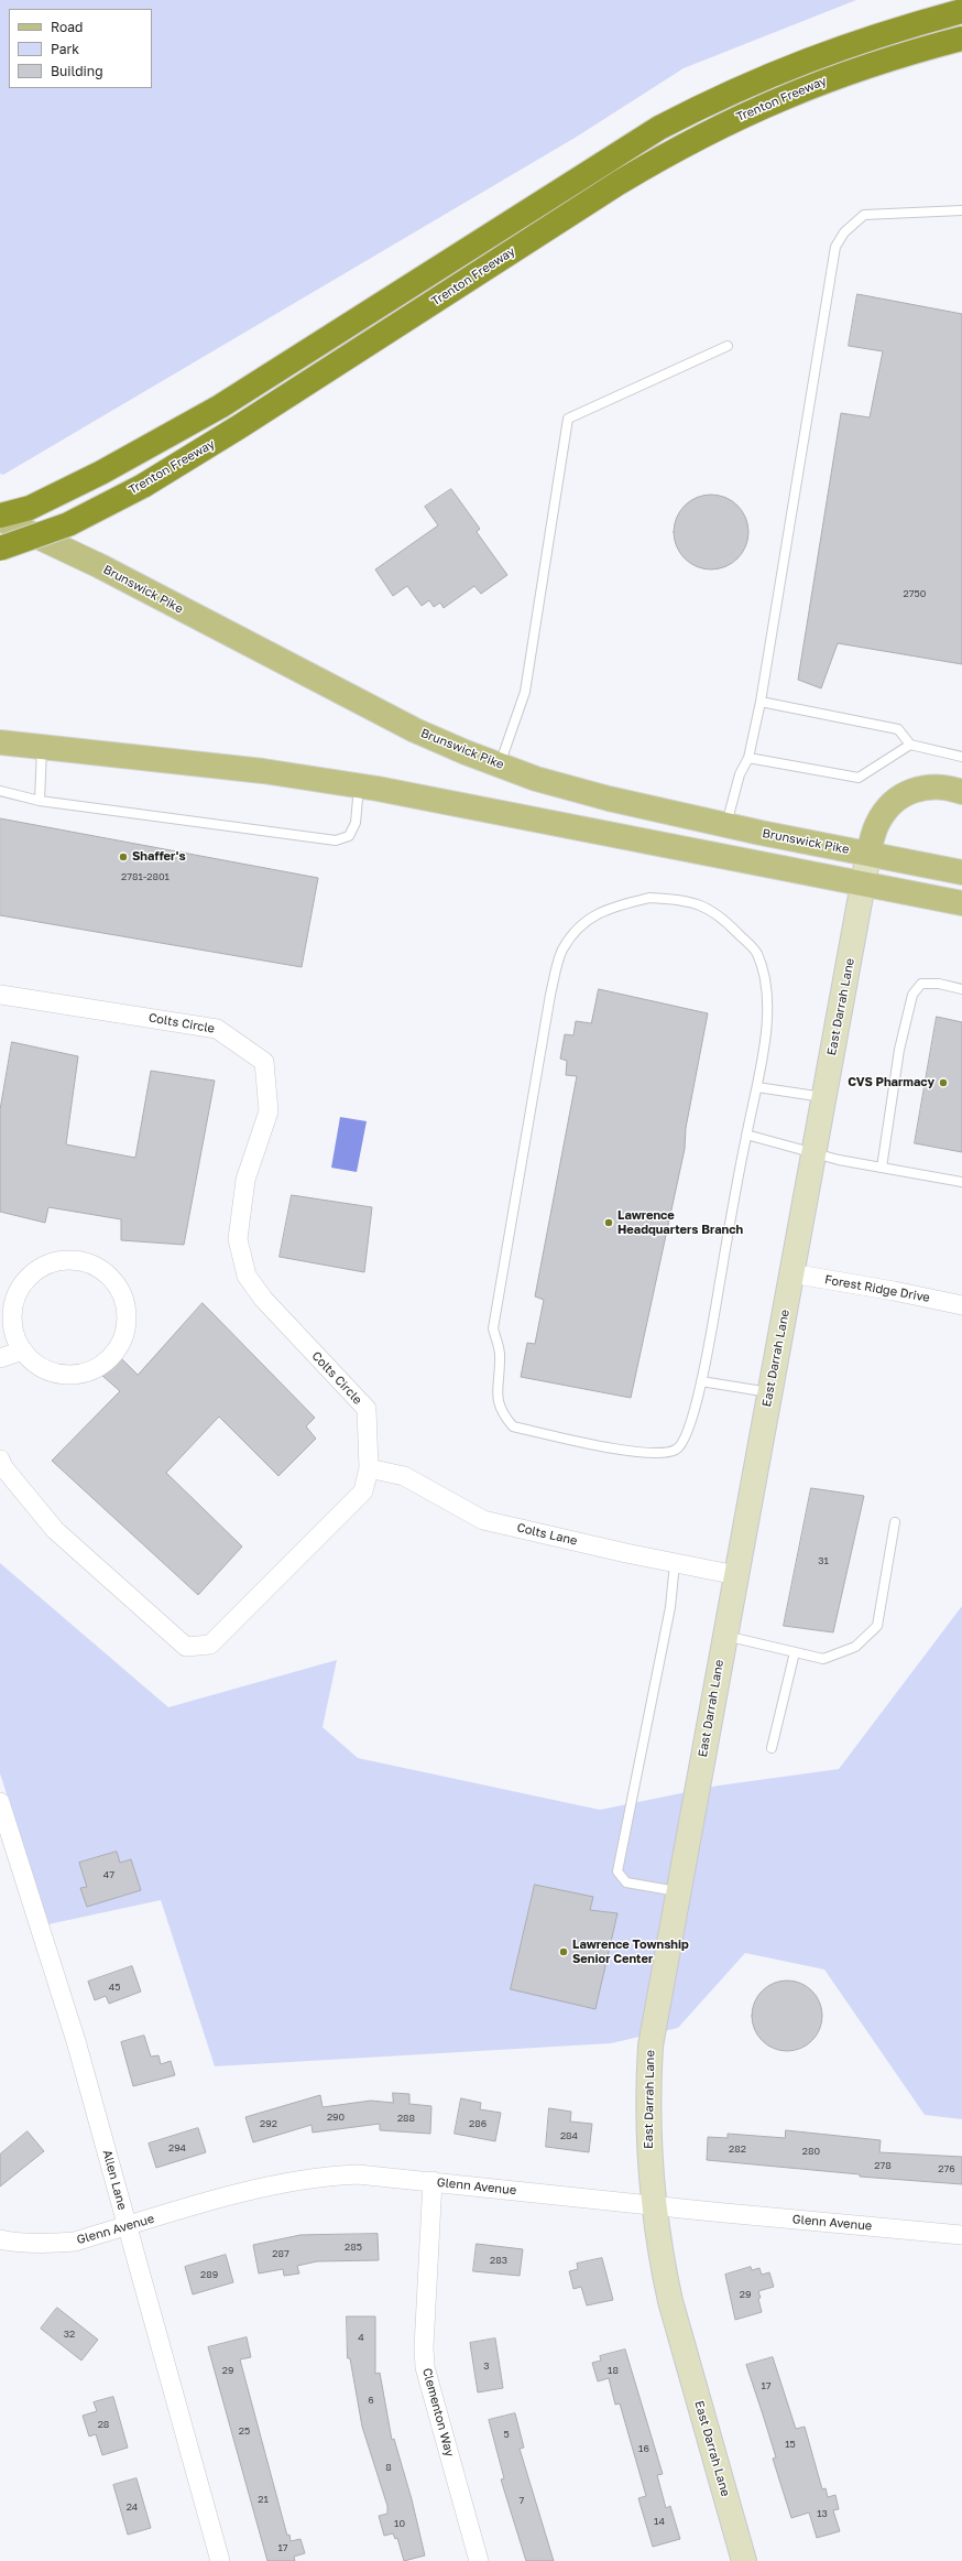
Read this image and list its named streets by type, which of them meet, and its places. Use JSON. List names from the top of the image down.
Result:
{
  "streets": {
    "highway": ["Trenton Freeway"],
    "main road": ["Brunswick Pike"],
    "street": [
      "East Darrah Lane",
      "Colts Circle",
      "Forest Ridge Drive",
      "Colts Lane",
      "Allen Lane",
      "Glenn Avenue",
      "Clementon Way"
    ]
  },
  "crossings": [
    ["Brunswick Pike", "East Darrah Lane"],
    ["East Darrah Lane", "Forest Ridge Drive"],
    ["East Darrah Lane", "Colts Lane"],
    ["East Darrah Lane", "Glenn Avenue"],
    ["Colts Circle", "Colts Lane"],
    ["Allen Lane", "Glenn Avenue"],
    ["Glenn Avenue", "Clementon Way"]
  ],
  "places": [
    "Shaffer's",
    "CVS Pharmacy",
    "Lawrence Headquarters Branch",
    "Lawrence Township Senior Center"
  ],
  "house_numbers": [
    "2750",
    "2781-2801",
    "31",
    "47",
    "45",
    "290",
    "288",
    "292",
    "286",
    "284",
    "294",
    "282",
    "280",
    "278",
    "276",
    "285",
    "287",
    "283",
    "289",
    "29",
    "32",
    "4",
    "3",
    "29",
    "18",
    "17",
    "6",
    "28",
    "25",
    "5",
    "15",
    "16",
    "8",
    "21",
    "7",
    "24",
    "13",
    "14",
    "10",
    "17"
  ],
  "legend": ["Road", "Park", "Building"]
}
